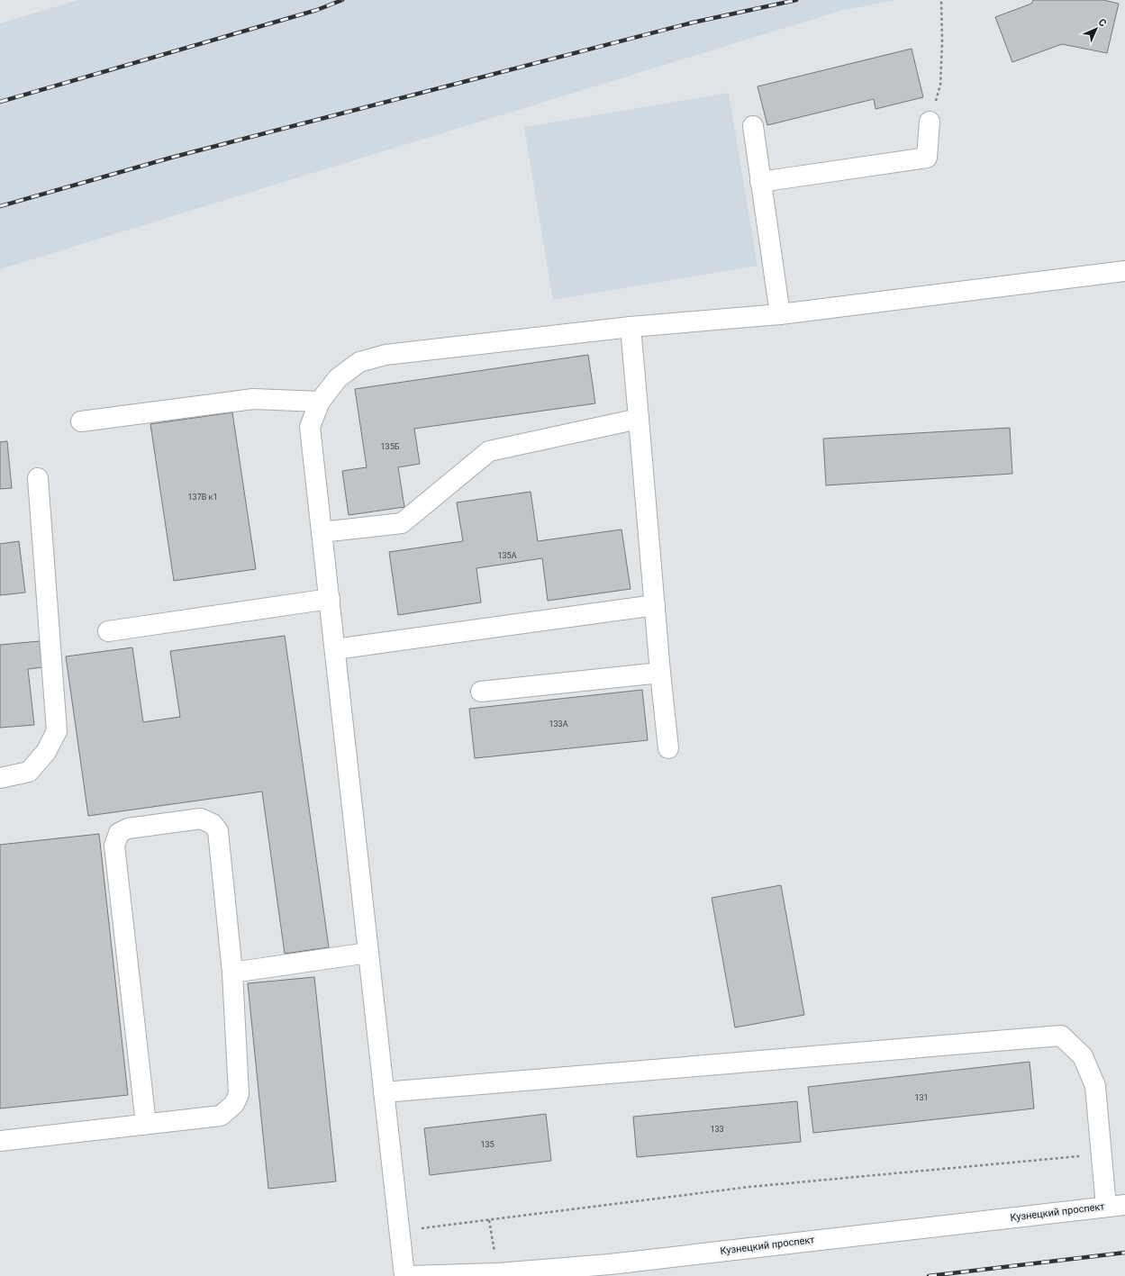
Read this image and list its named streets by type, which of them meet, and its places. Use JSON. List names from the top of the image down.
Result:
{
  "streets": {
    "street": ["Кузнецкий проспект"]
  },
  "house_numbers": [
    "135Б",
    "137В к1",
    "135А",
    "133А",
    "131",
    "133",
    "135"
  ],
  "north": "top right"
}
